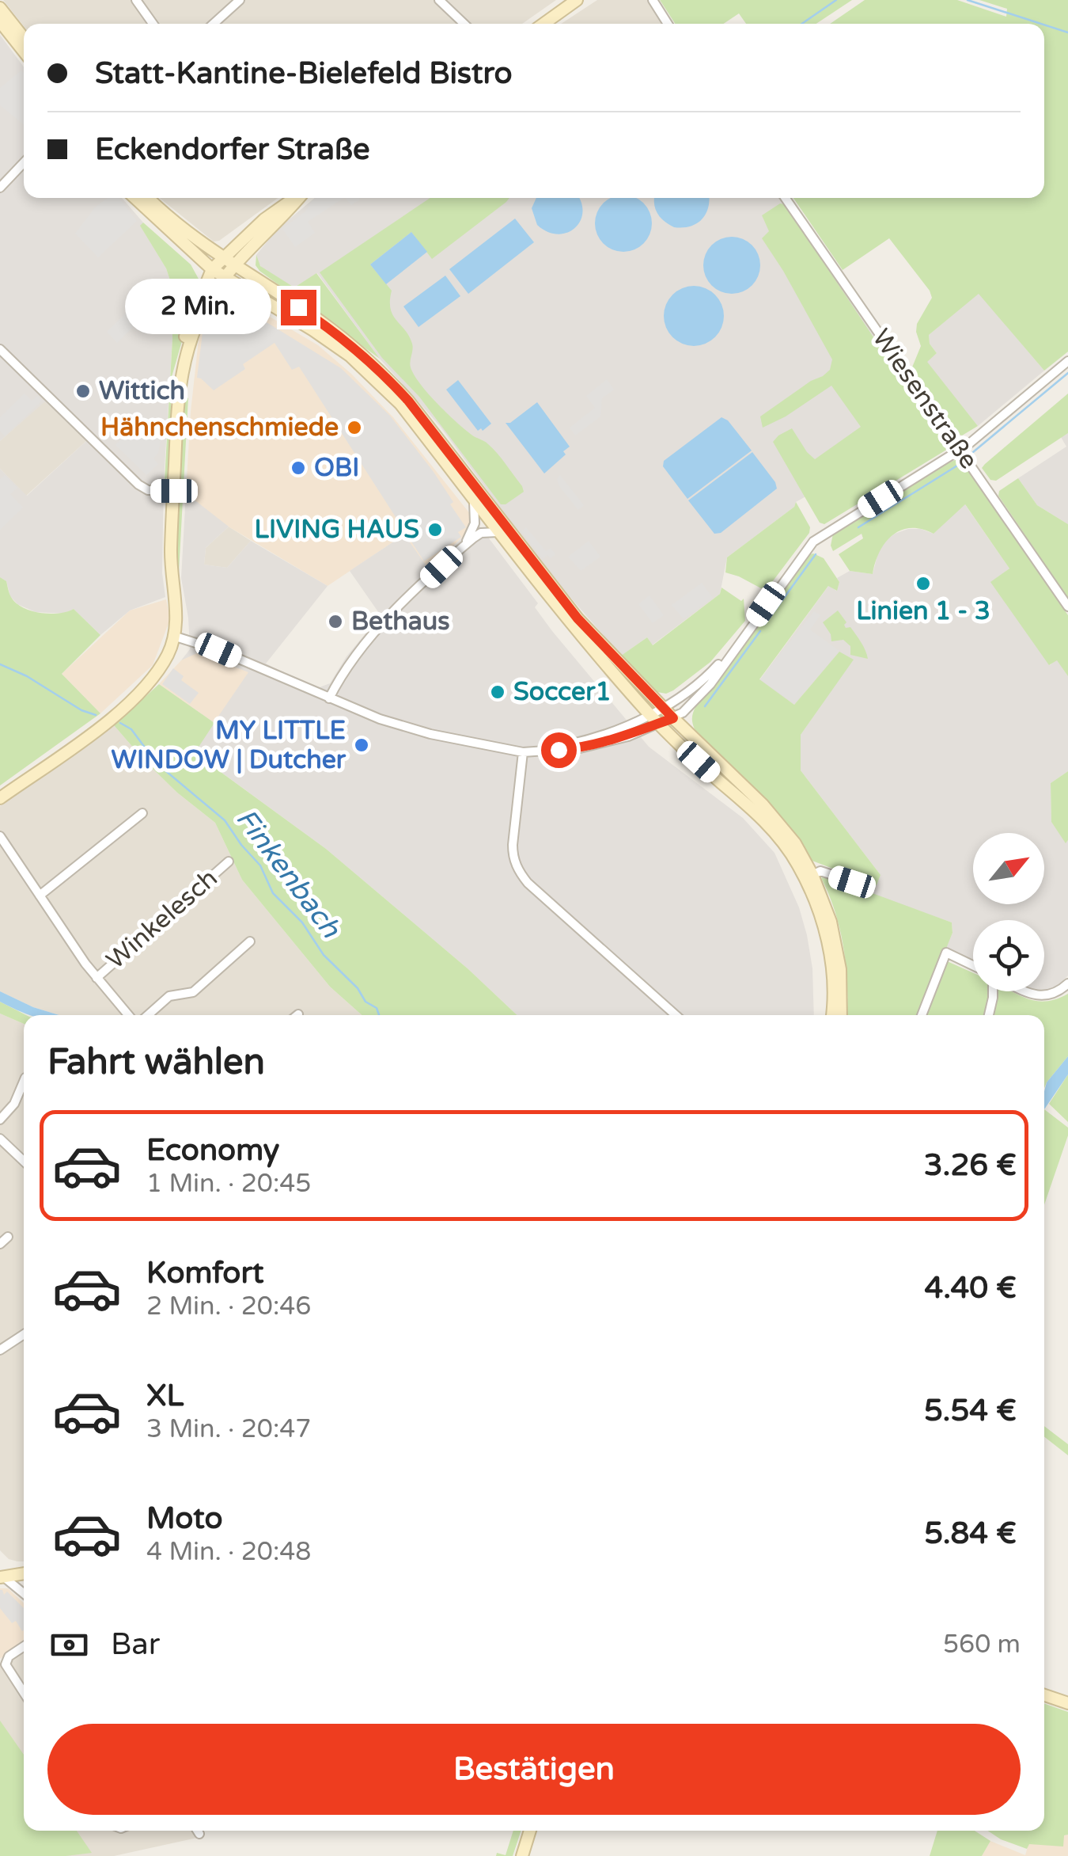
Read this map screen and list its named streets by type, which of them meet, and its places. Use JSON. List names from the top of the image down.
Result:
{
  "streets": {
    "street": ["Wiesenstraße", "Winkelesch"]
  },
  "water": ["Finkenbach"],
  "places": [
    "Wittich",
    "Hähnchenschmiede",
    "OBI",
    "LIVING HAUS",
    "Linien 1 - 3",
    "Bethaus",
    "Soccer1",
    "MY LITTLE WINDOW | Dutcher"
  ],
  "north": "top right",
  "page": {
    "banner": ["Statt-Kantine-Bielefeld Bistro", "Eckendorfer Straße"],
    "bubble": "2 Min.",
    "heading": "Fahrt wählen",
    "list": [
      {
        "name": "Economy",
        "note": "1 Min. · 20:45",
        "value": "3.26 €"
      },
      {
        "name": "Komfort",
        "note": "2 Min. · 20:46",
        "value": "4.40 €"
      },
      {
        "name": "XL",
        "note": "3 Min. · 20:47",
        "value": "5.54 €"
      },
      {
        "name": "Moto",
        "note": "4 Min. · 20:48",
        "value": "5.84 €"
      }
    ],
    "pay": ["Bar", "560 m"],
    "buttons": "Bestätigen"
  }
}
